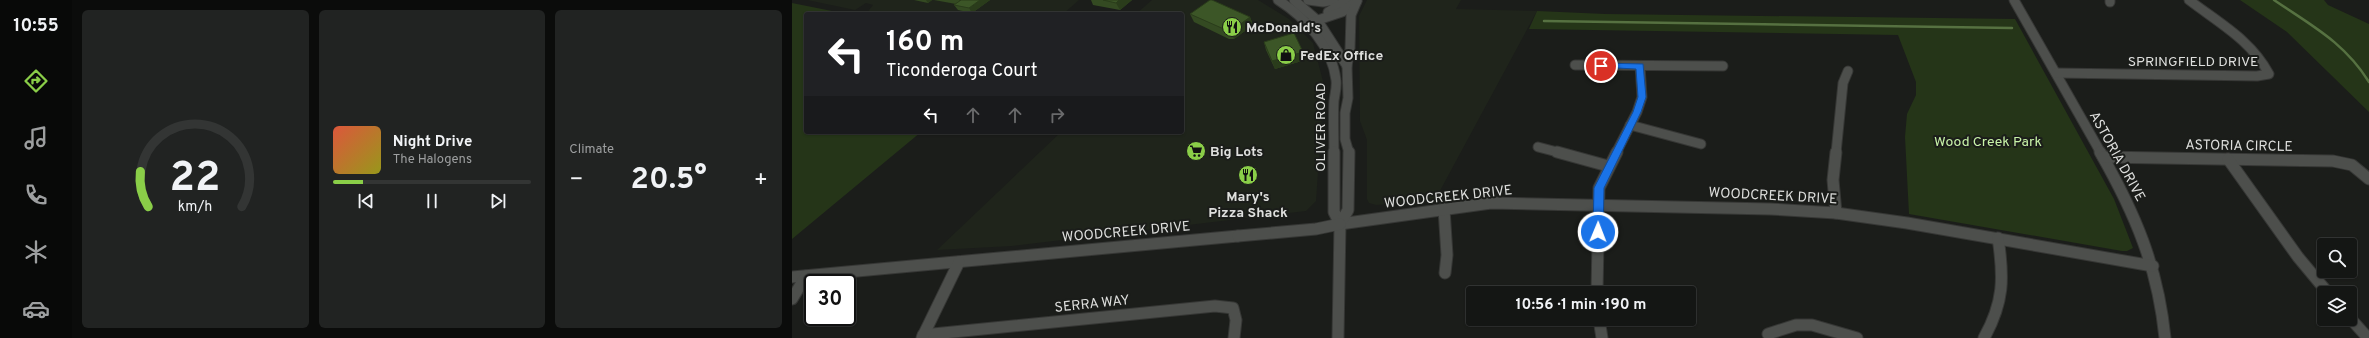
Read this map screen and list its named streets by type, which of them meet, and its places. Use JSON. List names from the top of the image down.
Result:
{
  "streets": {
    "street": [
      "SPRINGFIELD DRIVE",
      "OLIVER ROAD",
      "ASTORIA CIRCLE",
      "ASTORIA DRIVE",
      "WOODCREEK DRIVE",
      "SERRA WAY"
    ]
  },
  "crossings": [
    ["SPRINGFIELD DRIVE", "ASTORIA DRIVE"],
    ["OLIVER ROAD", "WOODCREEK DRIVE"],
    ["ASTORIA CIRCLE", "ASTORIA DRIVE"],
    ["ASTORIA DRIVE", "WOODCREEK DRIVE"]
  ],
  "parks": ["Wood Creek Park"],
  "places": {
    "restaurant": ["McDonald's", "Mary's Pizza Shack"],
    "shop": ["FedEx Office"],
    "supermarket": ["Big Lots"]
  },
  "page": {
    "tabs": "10:55",
    "tile": "Climate",
    "turn": ["160 m", "Ticonderoga Court"],
    "song": ["Night Drive", "The Halogens"],
    "heat": ["−", "20.5°", "+"],
    "limit": "30",
    "trip": "10:56 · 1 min · 190 m",
    "gauge": ["22", "km/h"]
  }
}
